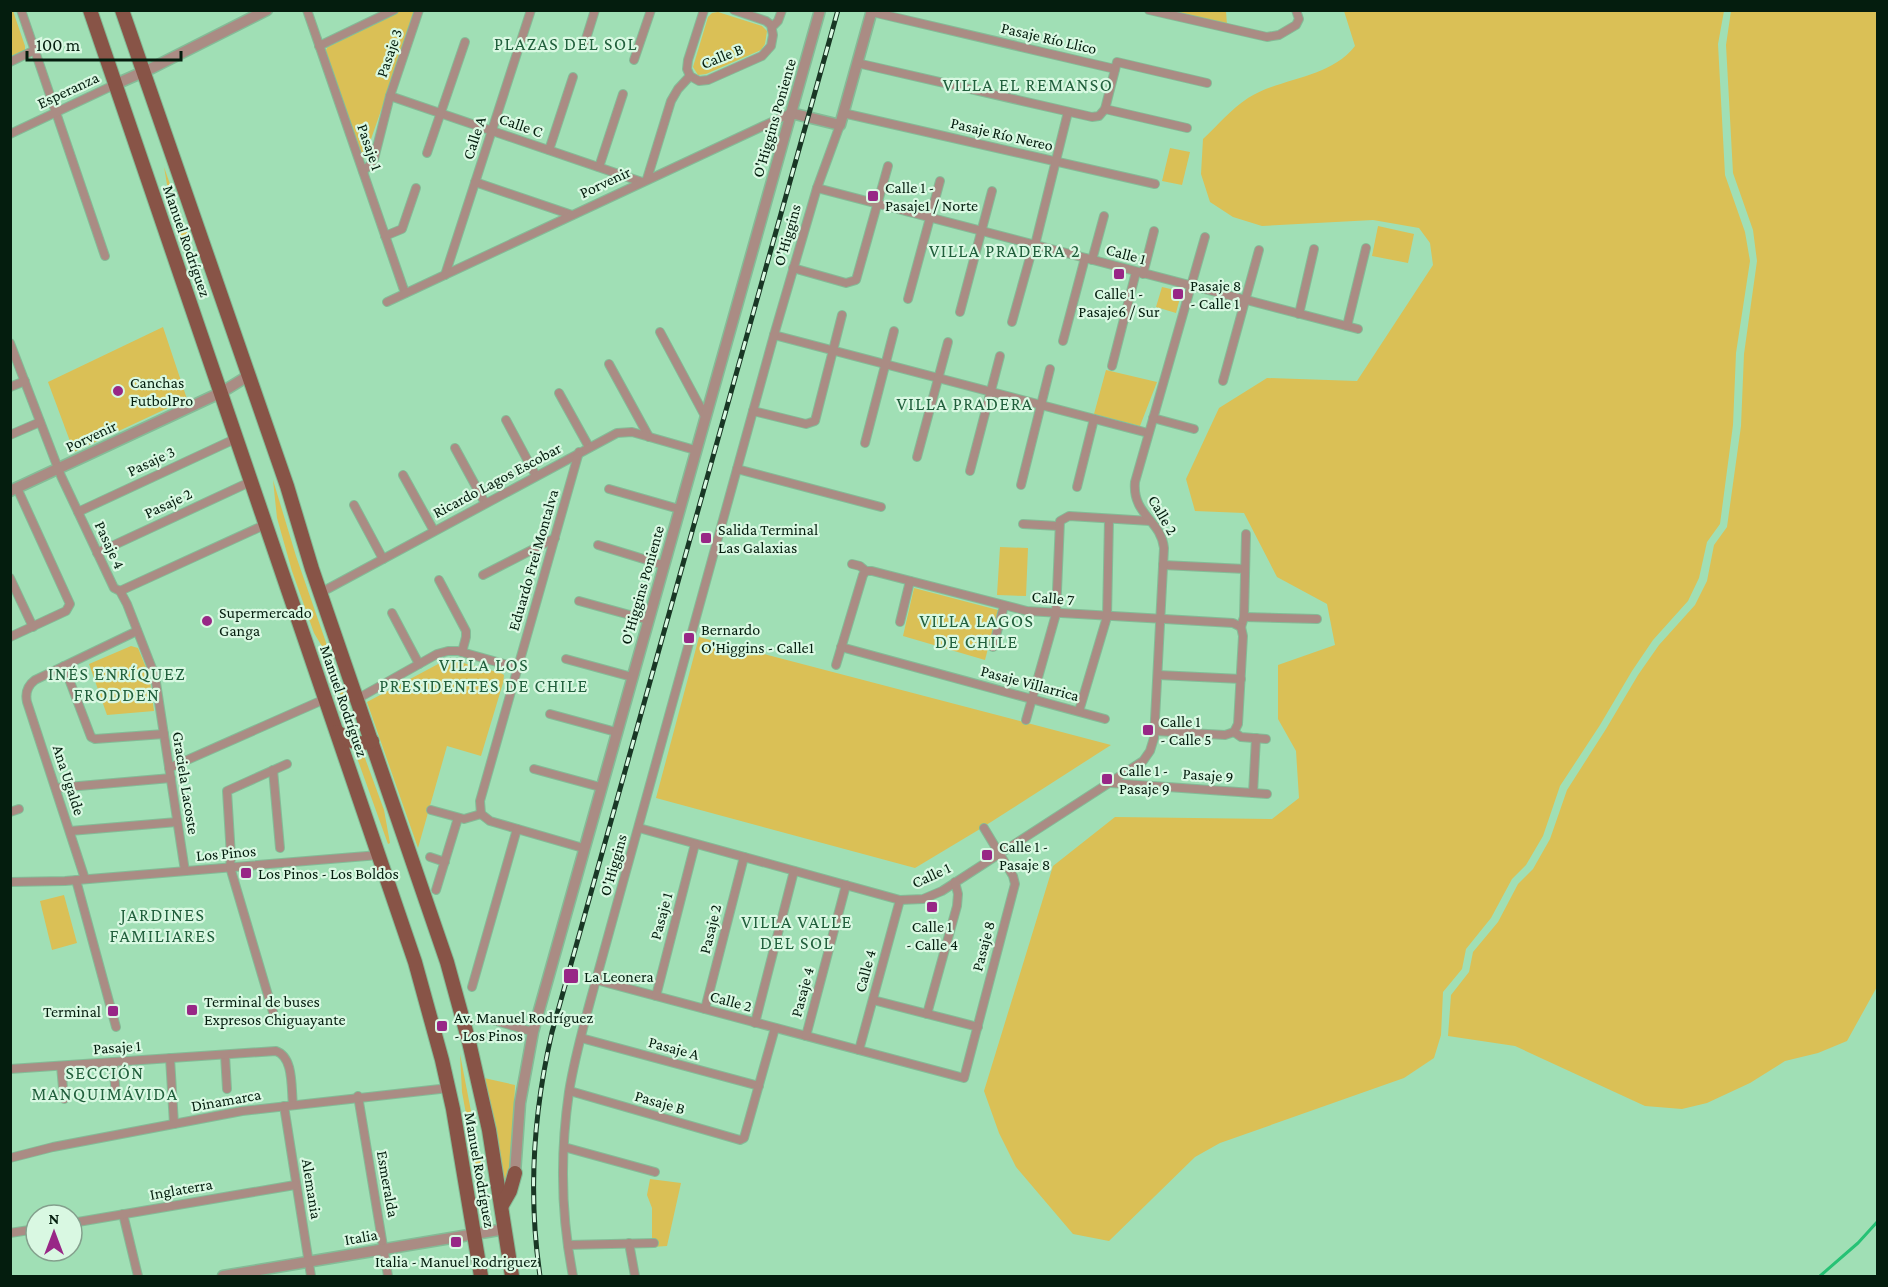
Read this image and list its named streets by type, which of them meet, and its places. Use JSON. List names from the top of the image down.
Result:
{
  "streets": {
    "main road": ["Manuel Rodríguez"],
    "street": [
      "Pasaje Río Llico",
      "Pasaje 3",
      "Calle B",
      "Esperanza",
      "O'Higgins Poniente",
      "Calle C",
      "Pasaje Río Nereo",
      "Calle A",
      "Pasaje 1",
      "Porvenir",
      "O'Higgins",
      "Calle 1",
      "Ricardo Lagos Escobar",
      "Pasaje 2",
      "Calle 2",
      "Pasaje 4",
      "Eduardo Frei Montalva",
      "Calle 7",
      "Pasaje Villarrica",
      "Pasaje 9",
      "Ana Ugalde",
      "Graciela Lacoste",
      "Los Pinos",
      "Pasaje 8",
      "Calle 4",
      "Pasaje A",
      "Dinamarca",
      "Pasaje B",
      "Esmeralda",
      "Inglaterra",
      "Alemania",
      "Italia"
    ]
  },
  "crossings": [
    ["Pasaje Río Llico", "O'Higgins"],
    ["Pasaje 3", "Calle C"],
    ["Pasaje 3", "Pasaje 1"],
    ["Pasaje 3", "Manuel Rodríguez"],
    ["Pasaje 3", "Pasaje 4"],
    ["Esperanza", "Manuel Rodríguez"],
    ["O'Higgins Poniente", "Porvenir"],
    ["O'Higgins Poniente", "Ricardo Lagos Escobar"],
    ["Calle C", "Calle A"],
    ["Calle C", "Porvenir"],
    ["Pasaje Río Nereo", "O'Higgins"],
    ["Calle A", "Porvenir"],
    ["Pasaje 1", "Porvenir"],
    ["Pasaje 1", "Calle 1"],
    ["Pasaje 1", "Calle 2"],
    ["Porvenir", "Manuel Rodríguez"],
    ["Porvenir", "Pasaje 4"],
    ["O'Higgins", "Calle 1"],
    ["O'Higgins", "Calle 2"],
    ["O'Higgins", "Pasaje A"],
    ["O'Higgins", "Pasaje B"],
    ["Manuel Rodríguez", "Ricardo Lagos Escobar"],
    ["Manuel Rodríguez", "Pasaje 2"],
    ["Manuel Rodríguez", "Los Pinos"],
    ["Manuel Rodríguez", "Dinamarca"],
    ["Manuel Rodríguez", "Italia"],
    ["Calle 1", "Pasaje 2"],
    ["Calle 1", "Calle 2"],
    ["Calle 1", "Pasaje 4"],
    ["Calle 1", "Pasaje 9"],
    ["Calle 1", "Pasaje 8"],
    ["Calle 1", "Calle 4"],
    ["Ricardo Lagos Escobar", "Eduardo Frei Montalva"],
    ["Pasaje 2", "Calle 2"],
    ["Pasaje 2", "Pasaje 4"],
    ["Calle 2", "Pasaje 4"],
    ["Calle 2", "Calle 7"],
    ["Calle 2", "Pasaje 8"],
    ["Calle 2", "Calle 4"],
    ["Pasaje 4", "Graciela Lacoste"],
    ["Ana Ugalde", "Los Pinos"],
    ["Graciela Lacoste", "Los Pinos"],
    ["Pasaje A", "Pasaje B"],
    ["Dinamarca", "Esmeralda"],
    ["Dinamarca", "Alemania"],
    ["Esmeralda", "Italia"],
    ["Inglaterra", "Alemania"],
    ["Alemania", "Italia"]
  ],
  "districts": [
    "PLAZAS DEL SOL",
    "VILLA EL REMANSO",
    "VILLA PRADERA 2",
    "VILLA PRADERA",
    "VILLA LAGOS DE CHILE",
    "VILLA LOS PRESIDENTES DE CHILE",
    "INÉS ENRÍQUEZ FRODDEN",
    "JARDINES FAMILIARES",
    "VILLA VALLE DEL SOL",
    "SECCIÓN MANQUIMÁVIDA"
  ],
  "places": {
    "transit": [
      "Calle 1 - Pasaje1 / Norte",
      "Calle 1 - Pasaje6 / Sur",
      "Pasaje 8 - Calle 1",
      "Salida Terminal Las Galaxias",
      "Bernardo O'Higgins - Calle1",
      "Calle 1 - Calle 5",
      "Calle 1 - Pasaje 9",
      "Calle 1 - Pasaje 8",
      "Los Pinos - Los Boldos",
      "Calle 1 - Calle 4",
      "La Leonera",
      "Terminal de buses Expresos Chiguayante",
      "Terminal",
      "Av. Manuel Rodríguez - Los Pinos",
      "Italia - Manuel Rodriguez"
    ],
    "other": ["Canchas FutbolPro", "Supermercado Ganga"]
  },
  "scale_bar": "100 m",
  "north": "top"
}
